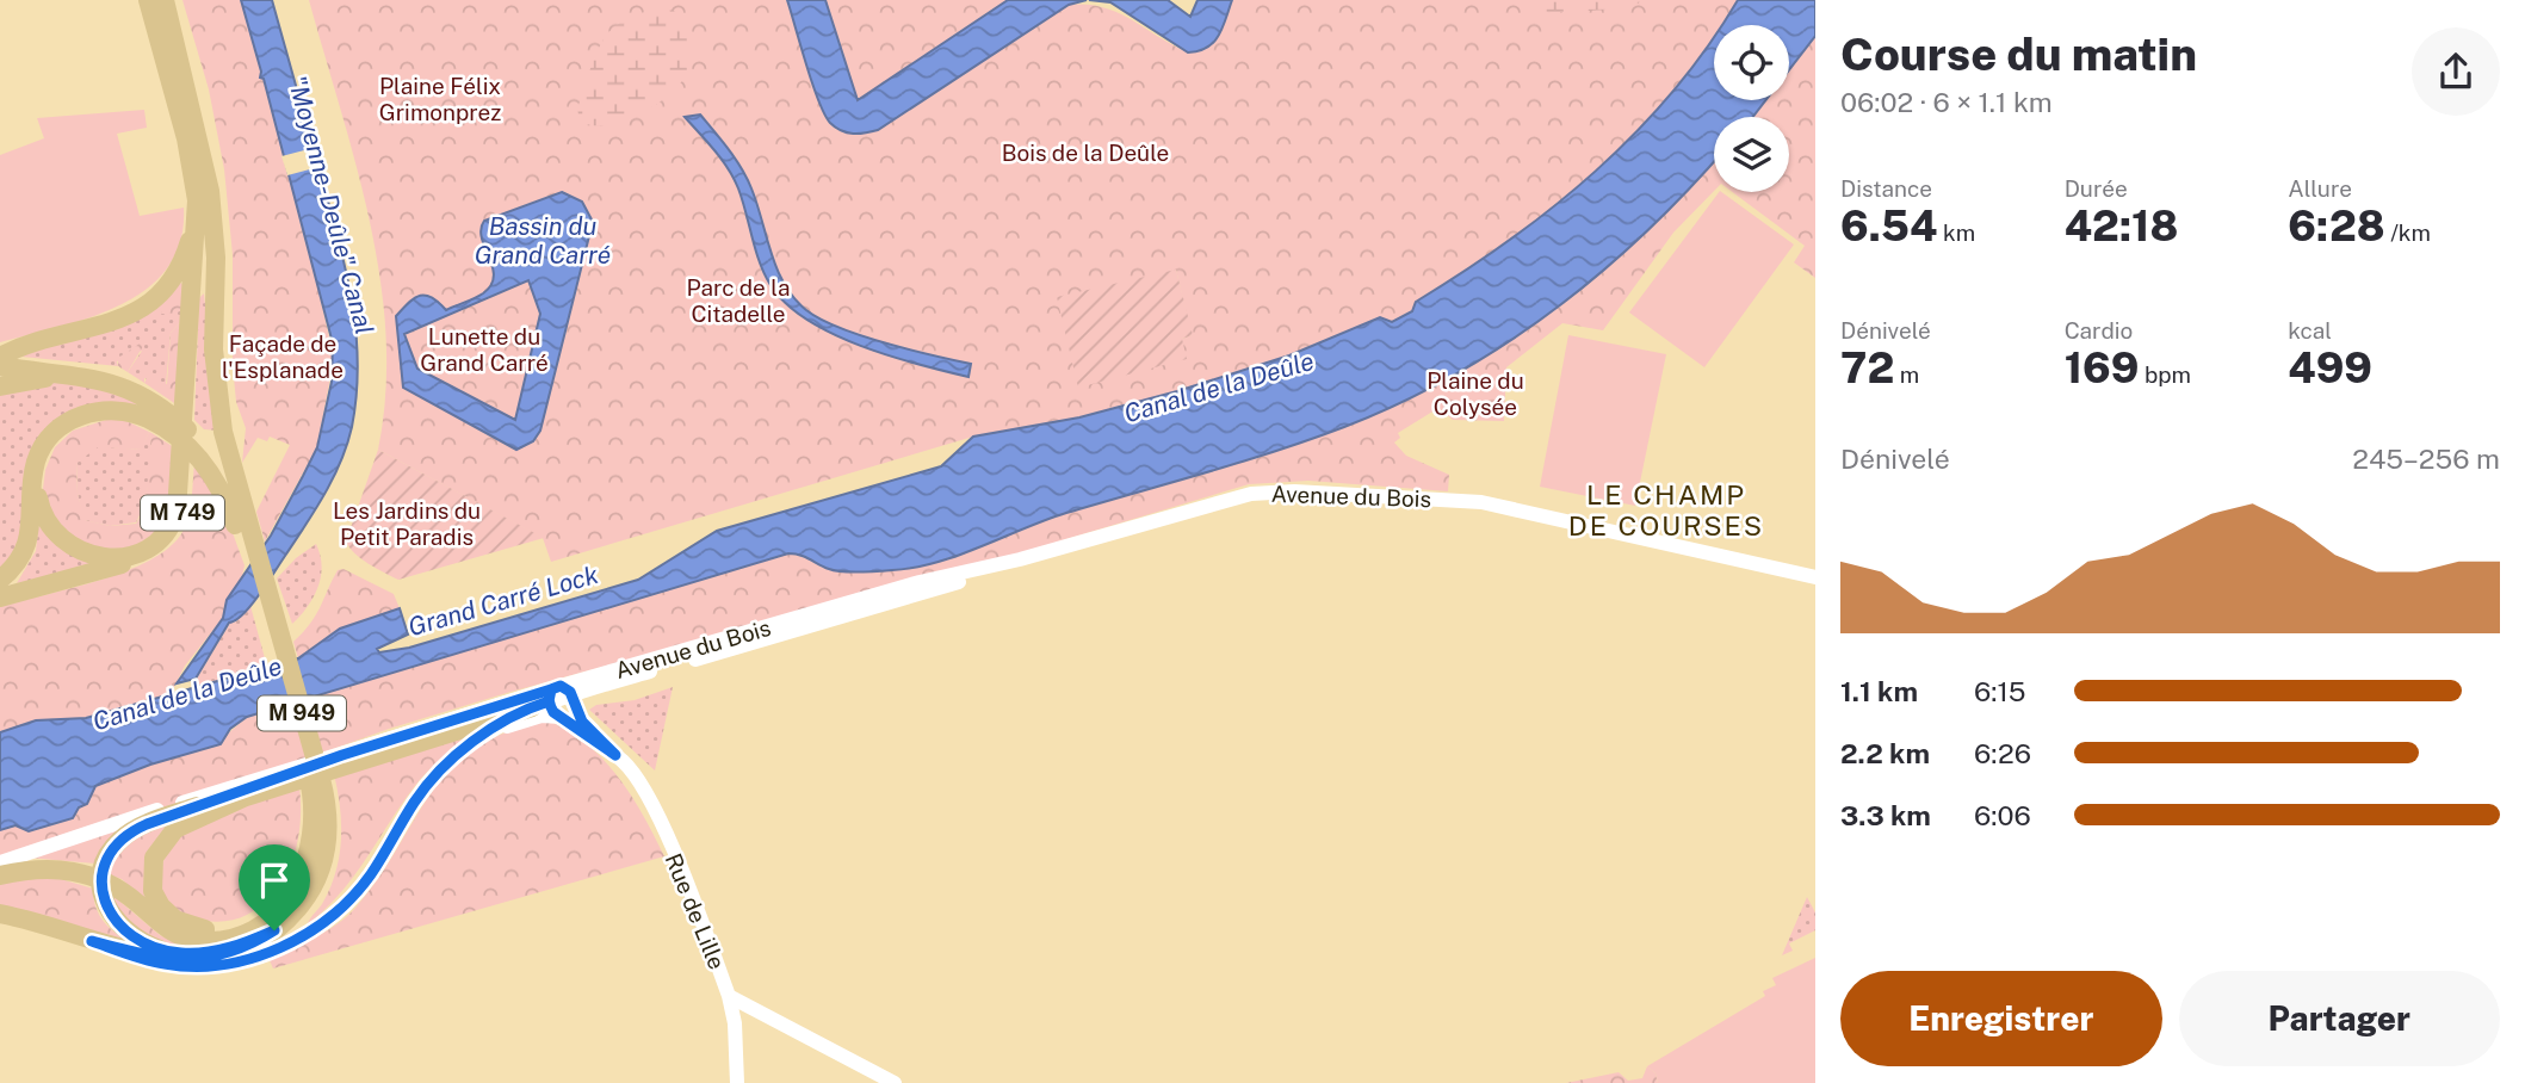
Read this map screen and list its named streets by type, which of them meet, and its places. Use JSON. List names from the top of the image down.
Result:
{
  "streets": {
    "main road": ["M 749", "M 949"],
    "street": ["Avenue du Bois", "Rue de Lille"]
  },
  "crossings": [
    ["Avenue du Bois", "M 949"],
    ["Avenue du Bois", "Rue de Lille"]
  ],
  "districts": ["LE CHAMP DE COURSES"],
  "water": [
    "\"Moyenne-Deûle\" Canal",
    "Bassin du Grand Carré",
    "Canal de la Deûle",
    "Grand Carré Lock"
  ],
  "parks": [
    "Plaine Félix Grimonprez",
    "Bois de la Deûle",
    "Parc de la Citadelle",
    "Lunette du Grand Carré",
    "Façade de l'Esplanade",
    "Plaine du Colysée",
    "Les Jardins du Petit Paradis"
  ],
  "page": {
    "heading": ["Course du matin", "06:02 · 6 × 1.1 km"],
    "stats": [
      ["Distance", "6.54 km"],
      ["Durée", "42:18"],
      ["Allure", "6:28 /km"],
      ["Dénivelé", "72 m"],
      ["Cardio", "169 bpm"],
      ["kcal", "499"]
    ],
    "chart": ["Dénivelé", "245–256 m"],
    "list": [
      {
        "name": "1.1 km",
        "note": "6:15"
      },
      {
        "name": "2.2 km",
        "note": "6:26"
      },
      {
        "name": "3.3 km",
        "note": "6:06"
      }
    ],
    "buttons": ["Enregistrer", "Partager"]
  }
}
